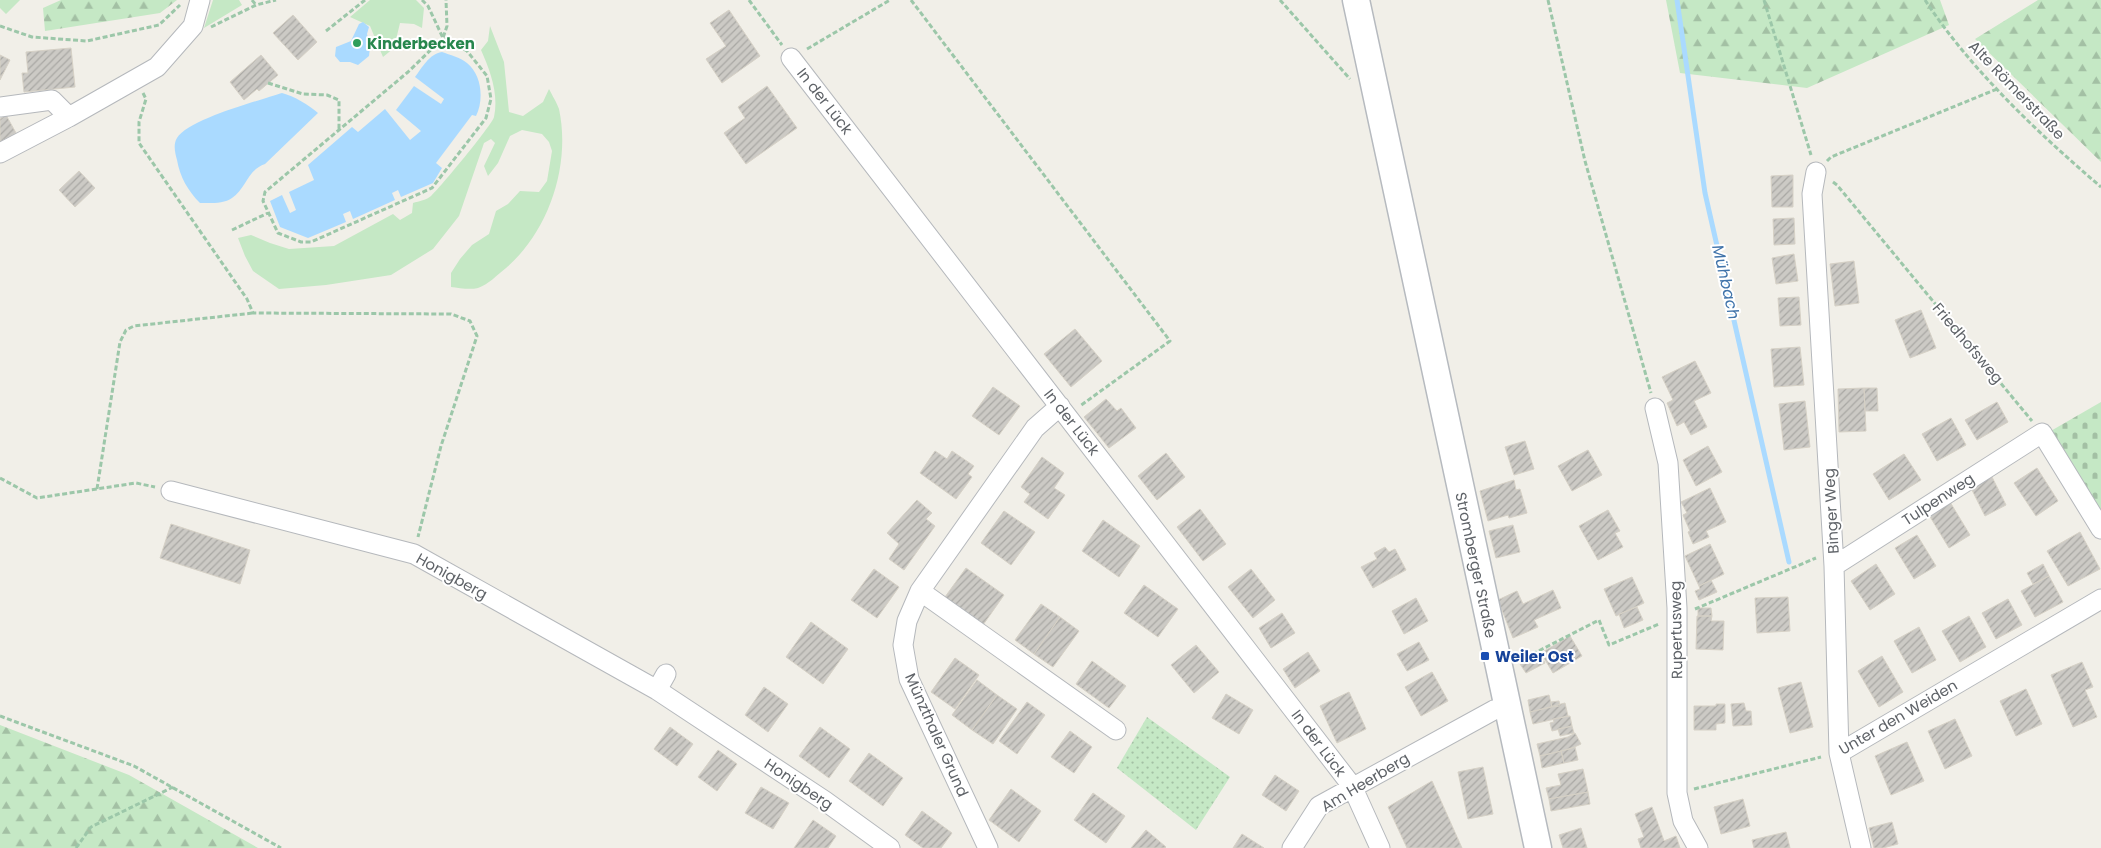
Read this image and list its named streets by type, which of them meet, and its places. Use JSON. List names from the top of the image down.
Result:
{
  "streets": {
    "main road": ["Stromberger Straße"],
    "street": [
      "In der Lück",
      "Tulpenweg",
      "Binger Weg",
      "Honigberg",
      "Rupertusweg",
      "Unter den Weiden",
      "Münzthaler Grund",
      "Am Heerberg"
    ],
    "path": ["Alte Römerstraße", "Friedhofsweg"]
  },
  "crossings": [
    ["In der Lück", "Münzthaler Grund"],
    ["In der Lück", "Am Heerberg"],
    ["Friedhofsweg", "Tulpenweg"],
    ["Friedhofsweg", "Binger Weg"],
    ["Tulpenweg", "Binger Weg"],
    ["Binger Weg", "Unter den Weiden"],
    ["Stromberger Straße", "Am Heerberg"],
    ["Rupertusweg", "Unter den Weiden"]
  ],
  "water": ["Mühbach"],
  "places": {
    "other": ["Kinderbecken"],
    "transit": ["Weiler Ost"]
  }
}
